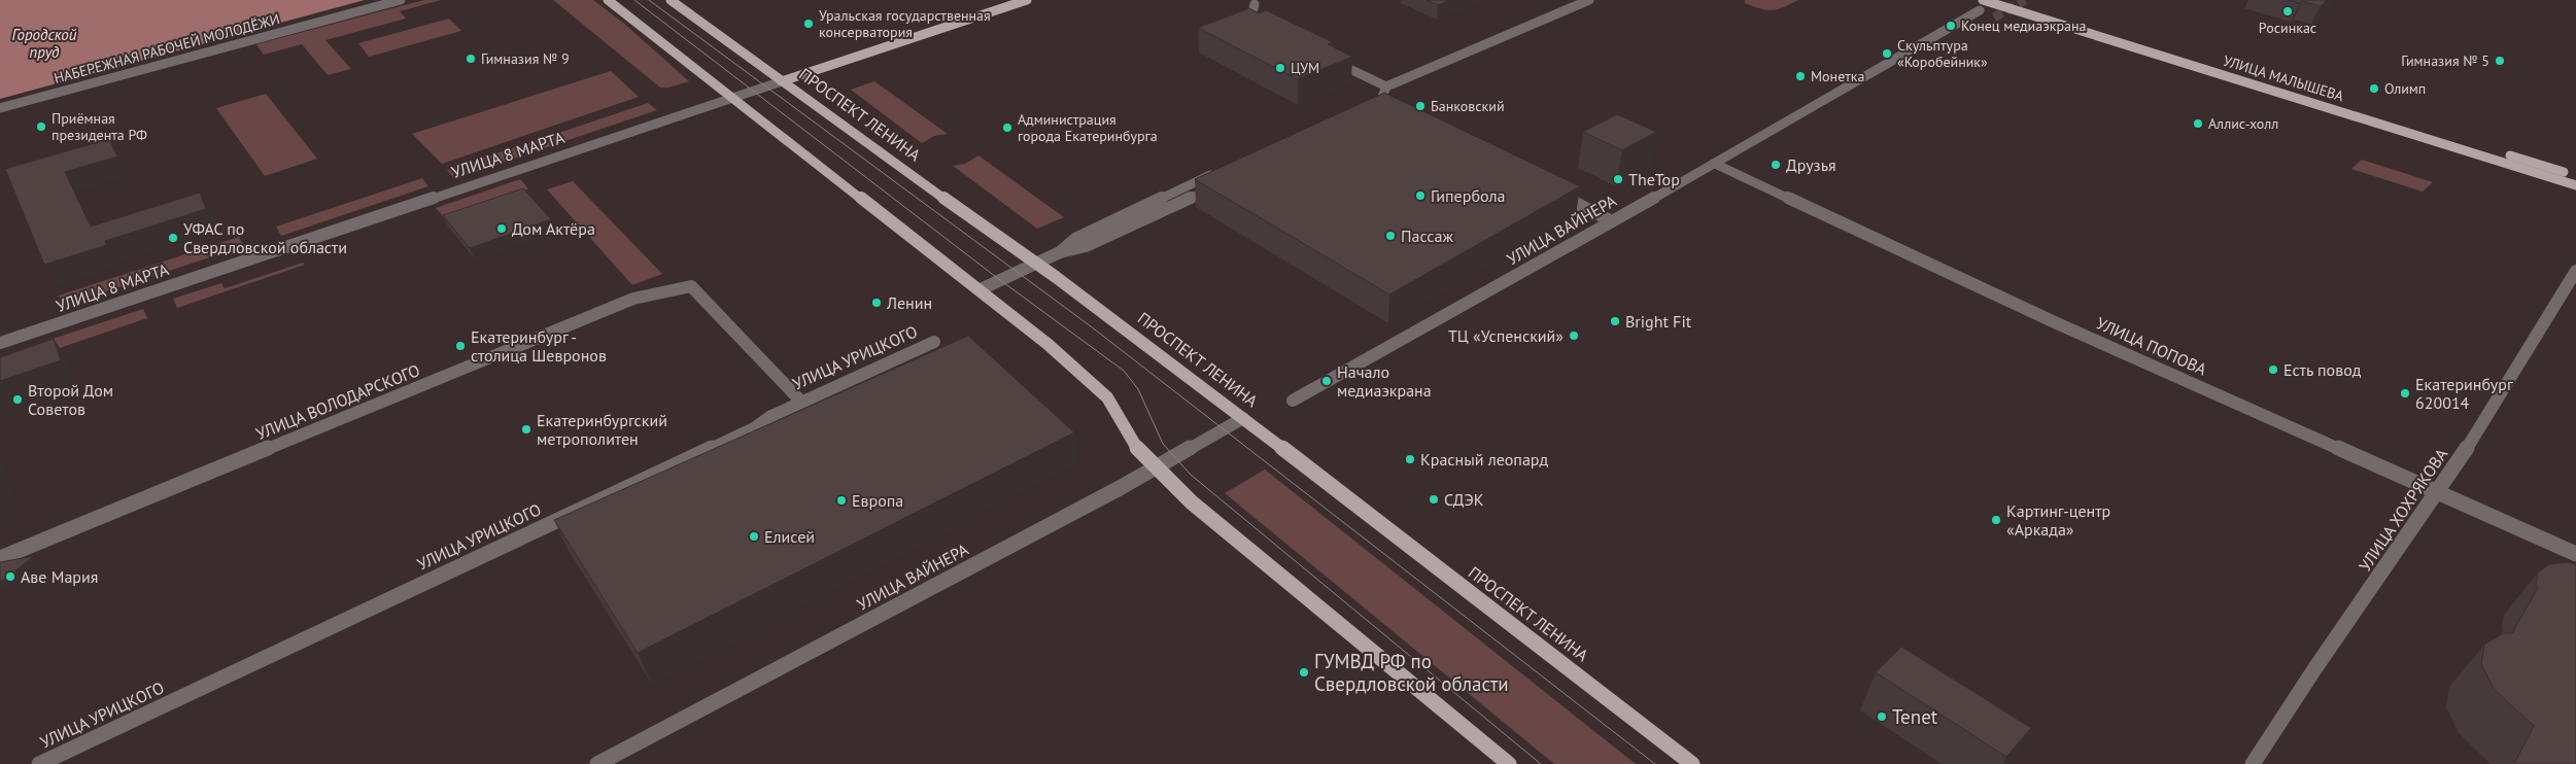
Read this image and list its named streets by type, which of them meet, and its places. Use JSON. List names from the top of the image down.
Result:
{
  "streets": {
    "main road": ["УЛИЦА МАЛЫШЕВА", "ПРОСПЕКТ ЛЕНИНА", "УЛИЦА 8 МАРТА"],
    "street": [
      "НАБЕРЕЖНАЯ РАБОЧЕЙ МОЛОДЁЖИ",
      "УЛИЦА ВАЙНЕРА",
      "УЛИЦА ПОПОВА",
      "УЛИЦА УРИЦКОГО",
      "УЛИЦА ВОЛОДАРСКОГО",
      "УЛИЦА ХОХРЯКОВА"
    ]
  },
  "crossings": [
    ["УЛИЦА МАЛЫШЕВА", "УЛИЦА ВАЙНЕРА"],
    ["ПРОСПЕКТ ЛЕНИНА", "УЛИЦА 8 МАРТА"],
    ["ПРОСПЕКТ ЛЕНИНА", "УЛИЦА ВАЙНЕРА"],
    ["УЛИЦА ВАЙНЕРА", "УЛИЦА ПОПОВА"],
    ["УЛИЦА ПОПОВА", "УЛИЦА ХОХРЯКОВА"],
    ["УЛИЦА УРИЦКОГО", "УЛИЦА ВОЛОДАРСКОГО"]
  ],
  "water": ["Городской пруд"],
  "places": [
    "Росинкас",
    "Уральская государственная консерватория",
    "Конец медиаэкрана",
    "Скульптура «Коробейник»",
    "Гимназия № 9",
    "Гимназия № 5",
    "ЦУМ",
    "Монетка",
    "Олимп",
    "Банковский",
    "Аллис-холл",
    "Приёмная президента РФ",
    "Администрация города Екатеринбурга",
    "Друзья",
    "TheTop",
    "Гипербола",
    "Дом Актёра",
    "Пассаж",
    "УФАС по Свердловской области",
    "Ленин",
    "Bright Fit",
    "ТЦ «Успенский»",
    "Екатеринбург - столица Шевронов",
    "Есть повод",
    "Начало медиаэкрана",
    "Екатеринбург 620014",
    "Второй Дом Советов",
    "Екатеринбургский метрополитен",
    "Красный леопард",
    "СДЭК",
    "Европа",
    "Картинг-центр «Аркада»",
    "Елисей",
    "Аве Мария",
    "ГУМВД РФ по Свердловской области",
    "Tenet"
  ]
}
